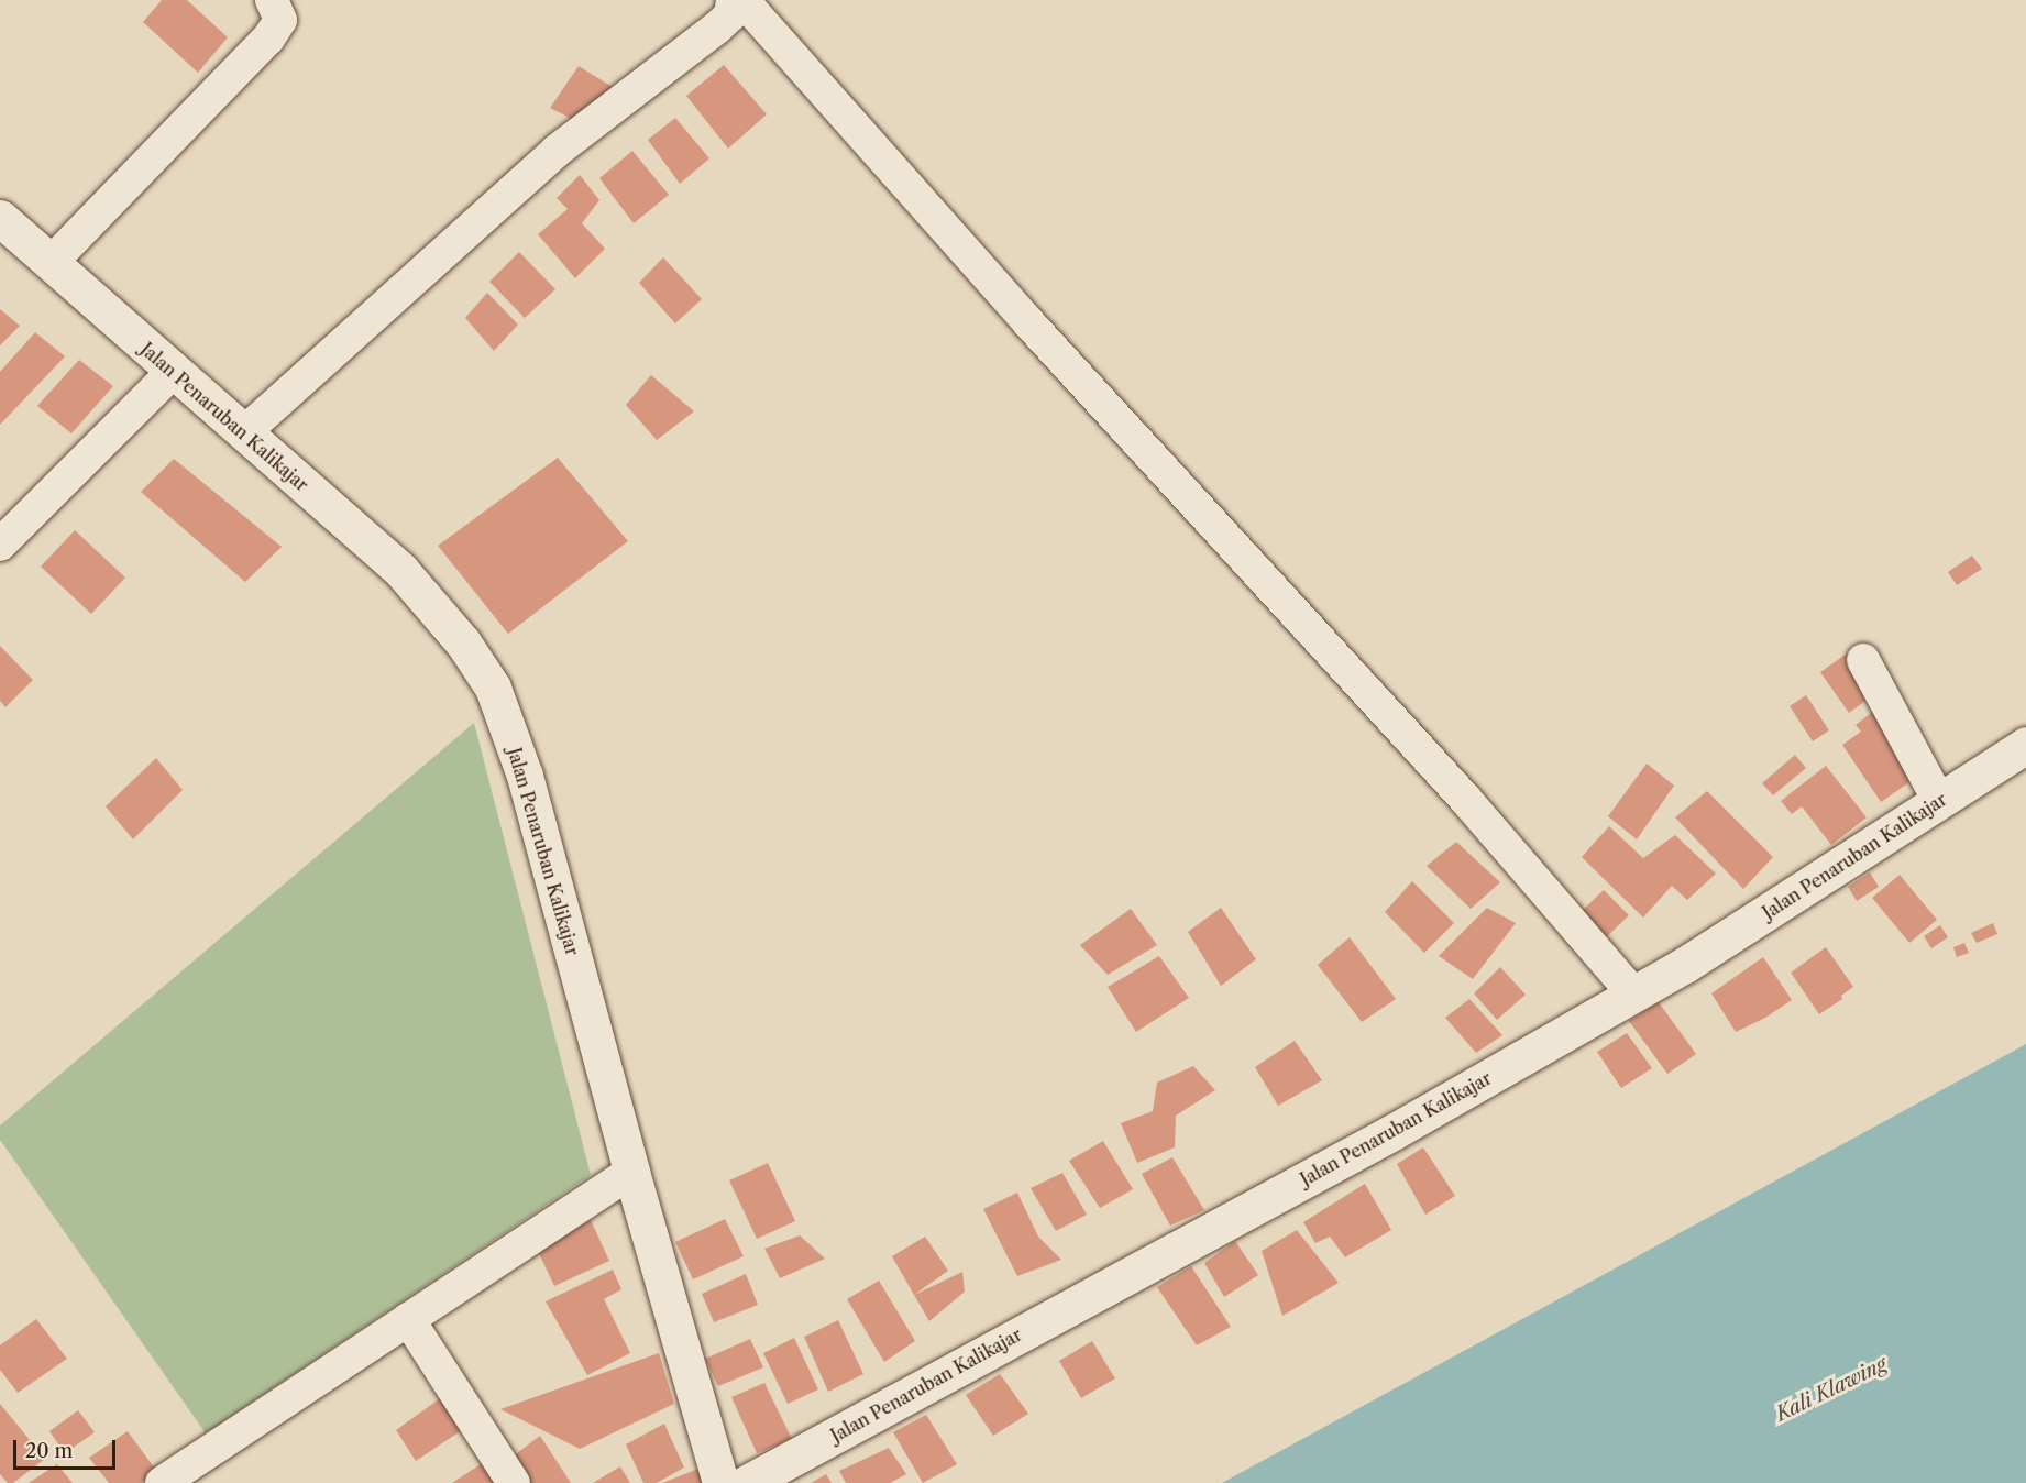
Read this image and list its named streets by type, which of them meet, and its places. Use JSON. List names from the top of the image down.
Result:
{
  "streets": {
    "street": ["Jalan Penaruban Kalikajar"]
  },
  "water": ["Kali Klawing"],
  "scale_bar": "20 m"
}
